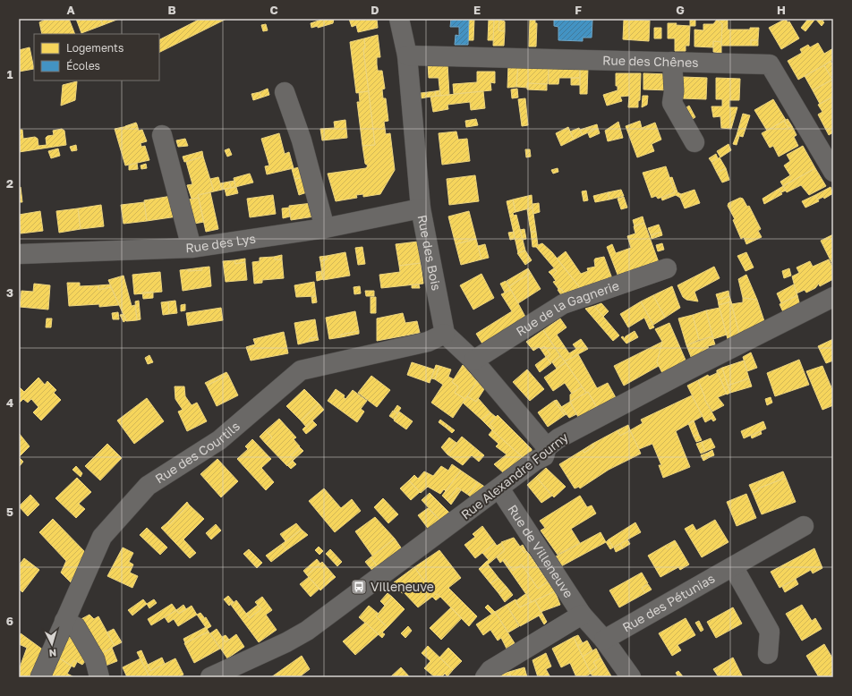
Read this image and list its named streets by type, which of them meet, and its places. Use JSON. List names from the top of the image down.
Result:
{
  "streets": {
    "street": [
      "Rue des Chênes",
      "Rue des Lys",
      "Rue des Bois",
      "Rue de la Gagnerie",
      "Rue des Courtils",
      "Rue Alexandre Fourny",
      "Rue de Villeneuve",
      "Rue des Pétunias"
    ]
  },
  "crossings": [
    ["Rue des Chênes", "Rue des Bois"],
    ["Rue des Lys", "Rue des Bois"],
    ["Rue des Bois", "Rue des Courtils"],
    ["Rue Alexandre Fourny", "Rue de Villeneuve"],
    ["Rue de Villeneuve", "Rue des Pétunias"]
  ],
  "places": {
    "bus stop": ["Villeneuve"]
  },
  "legend": ["Logements", "Écoles"],
  "north": "bottom",
  "grid": {
    "columns": [
      "A",
      "B",
      "C",
      "D",
      "E",
      "F",
      "G",
      "H"
    ],
    "rows": [
      "1",
      "2",
      "3",
      "4",
      "5",
      "6"
    ]
  }
}
